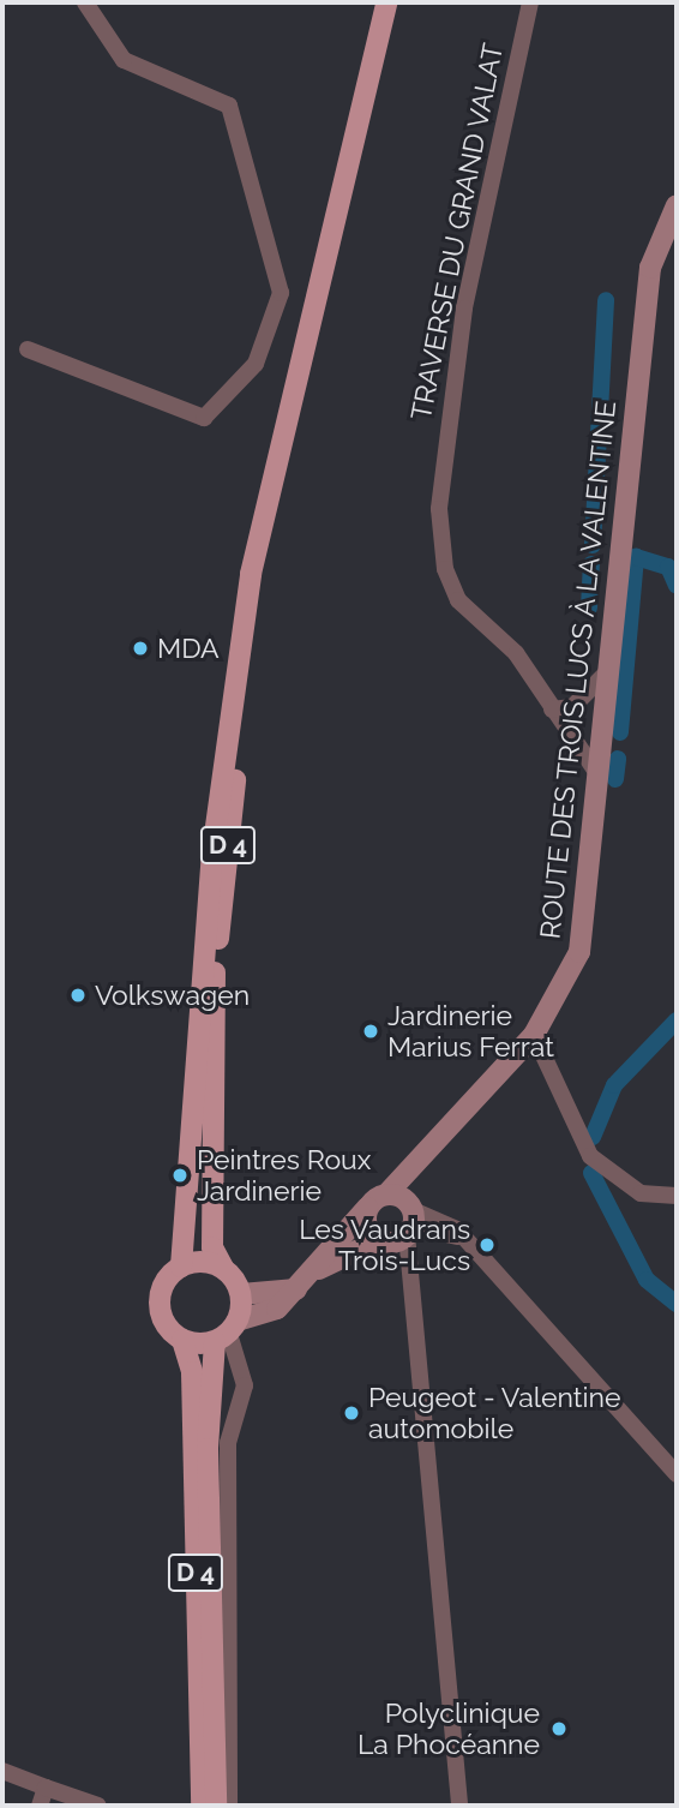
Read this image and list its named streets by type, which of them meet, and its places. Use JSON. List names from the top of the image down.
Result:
{
  "streets": {
    "main road": ["D 4"],
    "street": ["TRAVERSE DU GRAND VALAT", "ROUTE DES TROIS LUCS À LA VALENTINE"]
  },
  "crossings": [
    ["TRAVERSE DU GRAND VALAT", "ROUTE DES TROIS LUCS À LA VALENTINE"]
  ],
  "places": [
    "MDA",
    "Volkswagen",
    "Jardinerie Marius Ferrat",
    "Peintres Roux Jardinerie",
    "Les Vaudrans Trois-Lucs",
    "Peugeot - Valentine automobile",
    "Polyclinique La Phocéanne"
  ]
}
